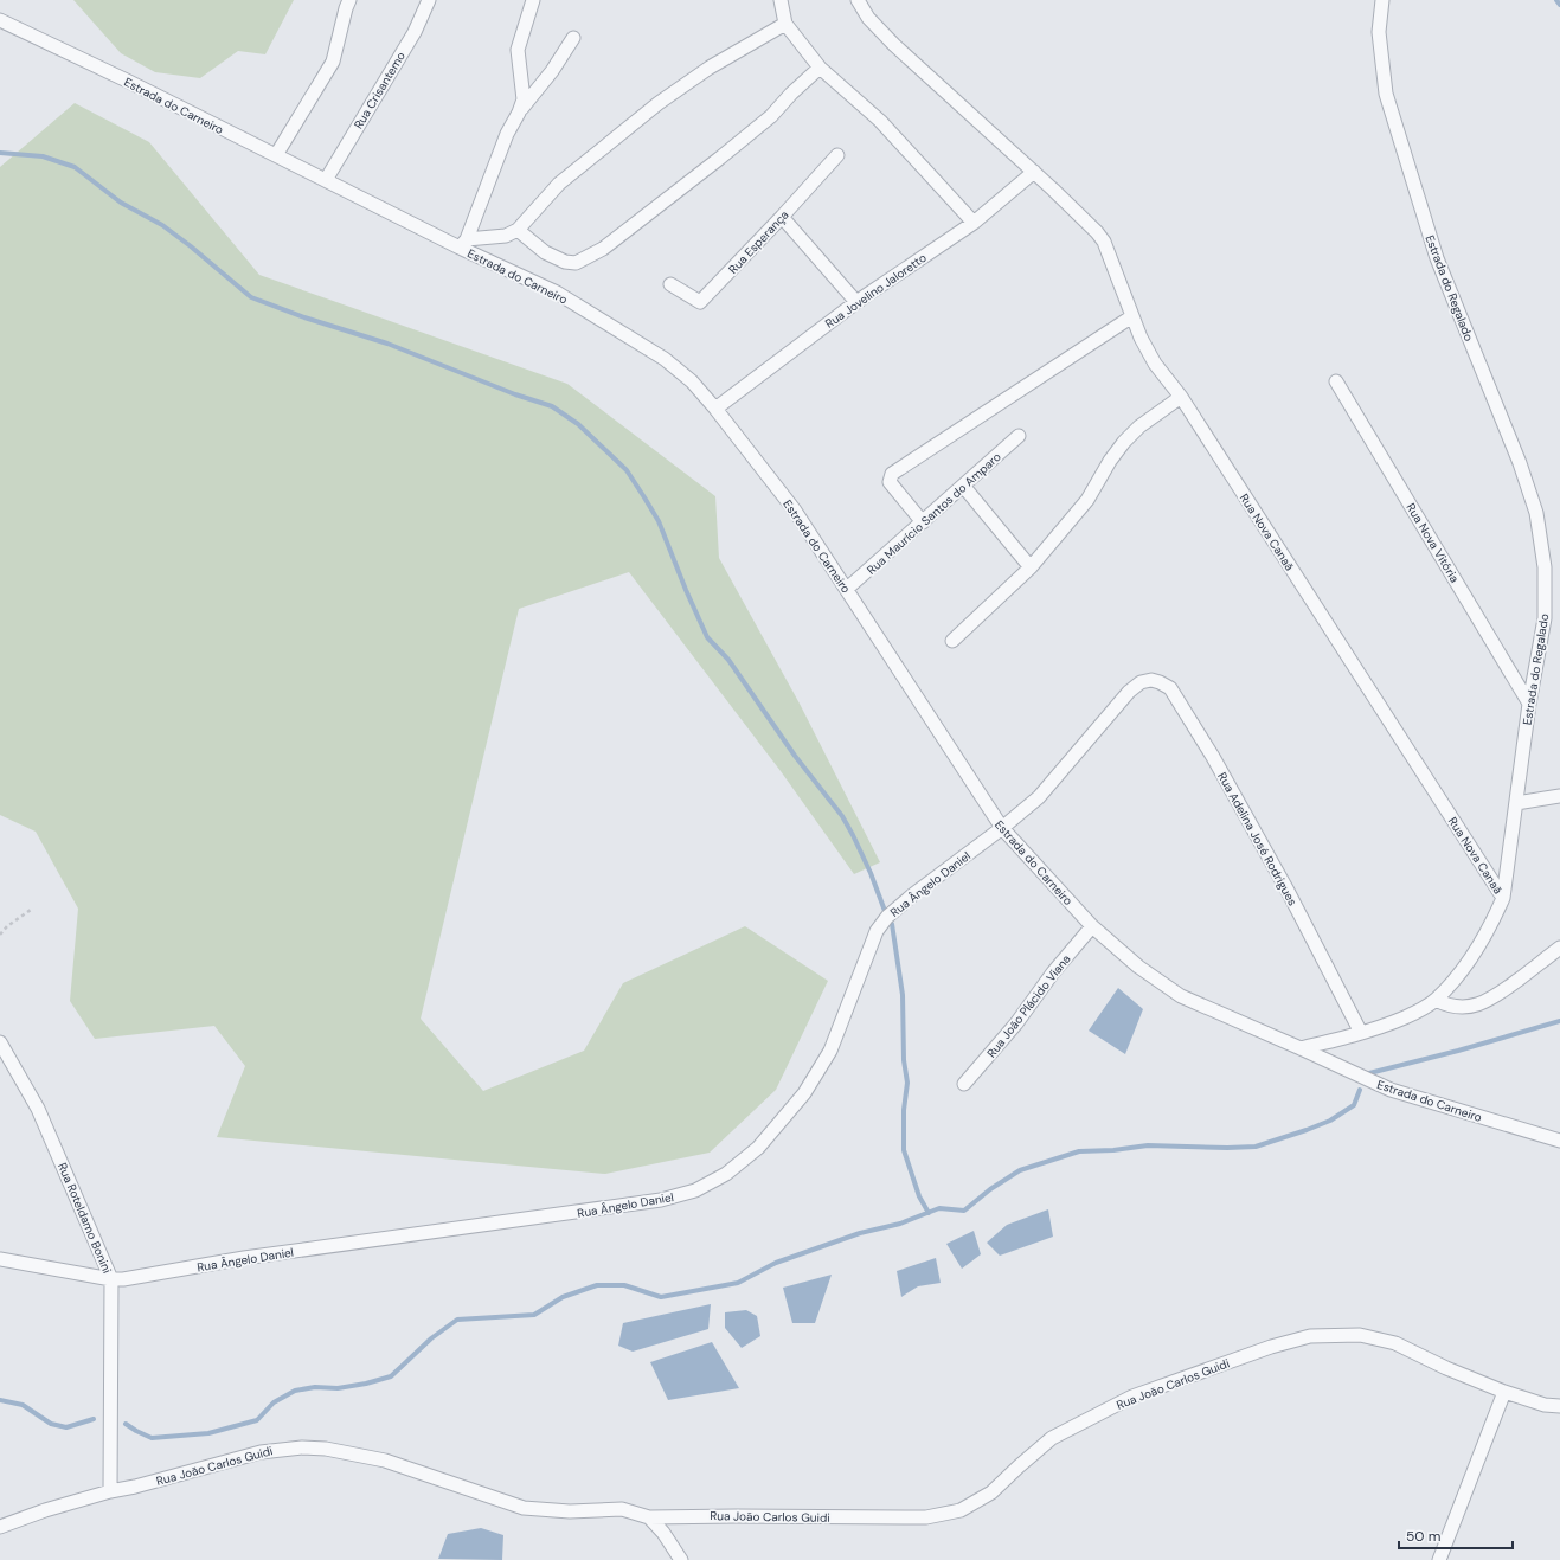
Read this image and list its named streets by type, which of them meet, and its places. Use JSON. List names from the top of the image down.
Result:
{
  "streets": {
    "street": [
      "Rua Crisantemo",
      "Estrada do Carneiro",
      "Rua Esperança",
      "Estrada do Regalado",
      "Rua Jovelino Jaloretto",
      "Rua Maurício Santos do Amparo",
      "Rua Nova Canaã",
      "Rua Nova Vitória",
      "Rua Adelina José Rodrigues",
      "Rua Ângelo Daniel",
      "Rua João Plácido Viana",
      "Rua Roteldamo Bonini",
      "Rua João Carlos Guidi"
    ]
  },
  "crossings": [
    ["Rua Crisantemo", "Estrada do Carneiro"],
    ["Estrada do Carneiro", "Estrada do Regalado"],
    ["Estrada do Carneiro", "Rua Jovelino Jaloretto"],
    ["Estrada do Carneiro", "Rua Maurício Santos do Amparo"],
    ["Estrada do Carneiro", "Rua Ângelo Daniel"],
    ["Estrada do Carneiro", "Rua João Plácido Viana"],
    ["Estrada do Regalado", "Rua Nova Canaã"],
    ["Estrada do Regalado", "Rua Nova Vitória"],
    ["Estrada do Regalado", "Rua Adelina José Rodrigues"],
    ["Rua Jovelino Jaloretto", "Rua Nova Canaã"],
    ["Rua Adelina José Rodrigues", "Rua Ângelo Daniel"],
    ["Rua Ângelo Daniel", "Rua Roteldamo Bonini"],
    ["Rua Roteldamo Bonini", "Rua João Carlos Guidi"]
  ],
  "scale_bar": "50 m"
}
